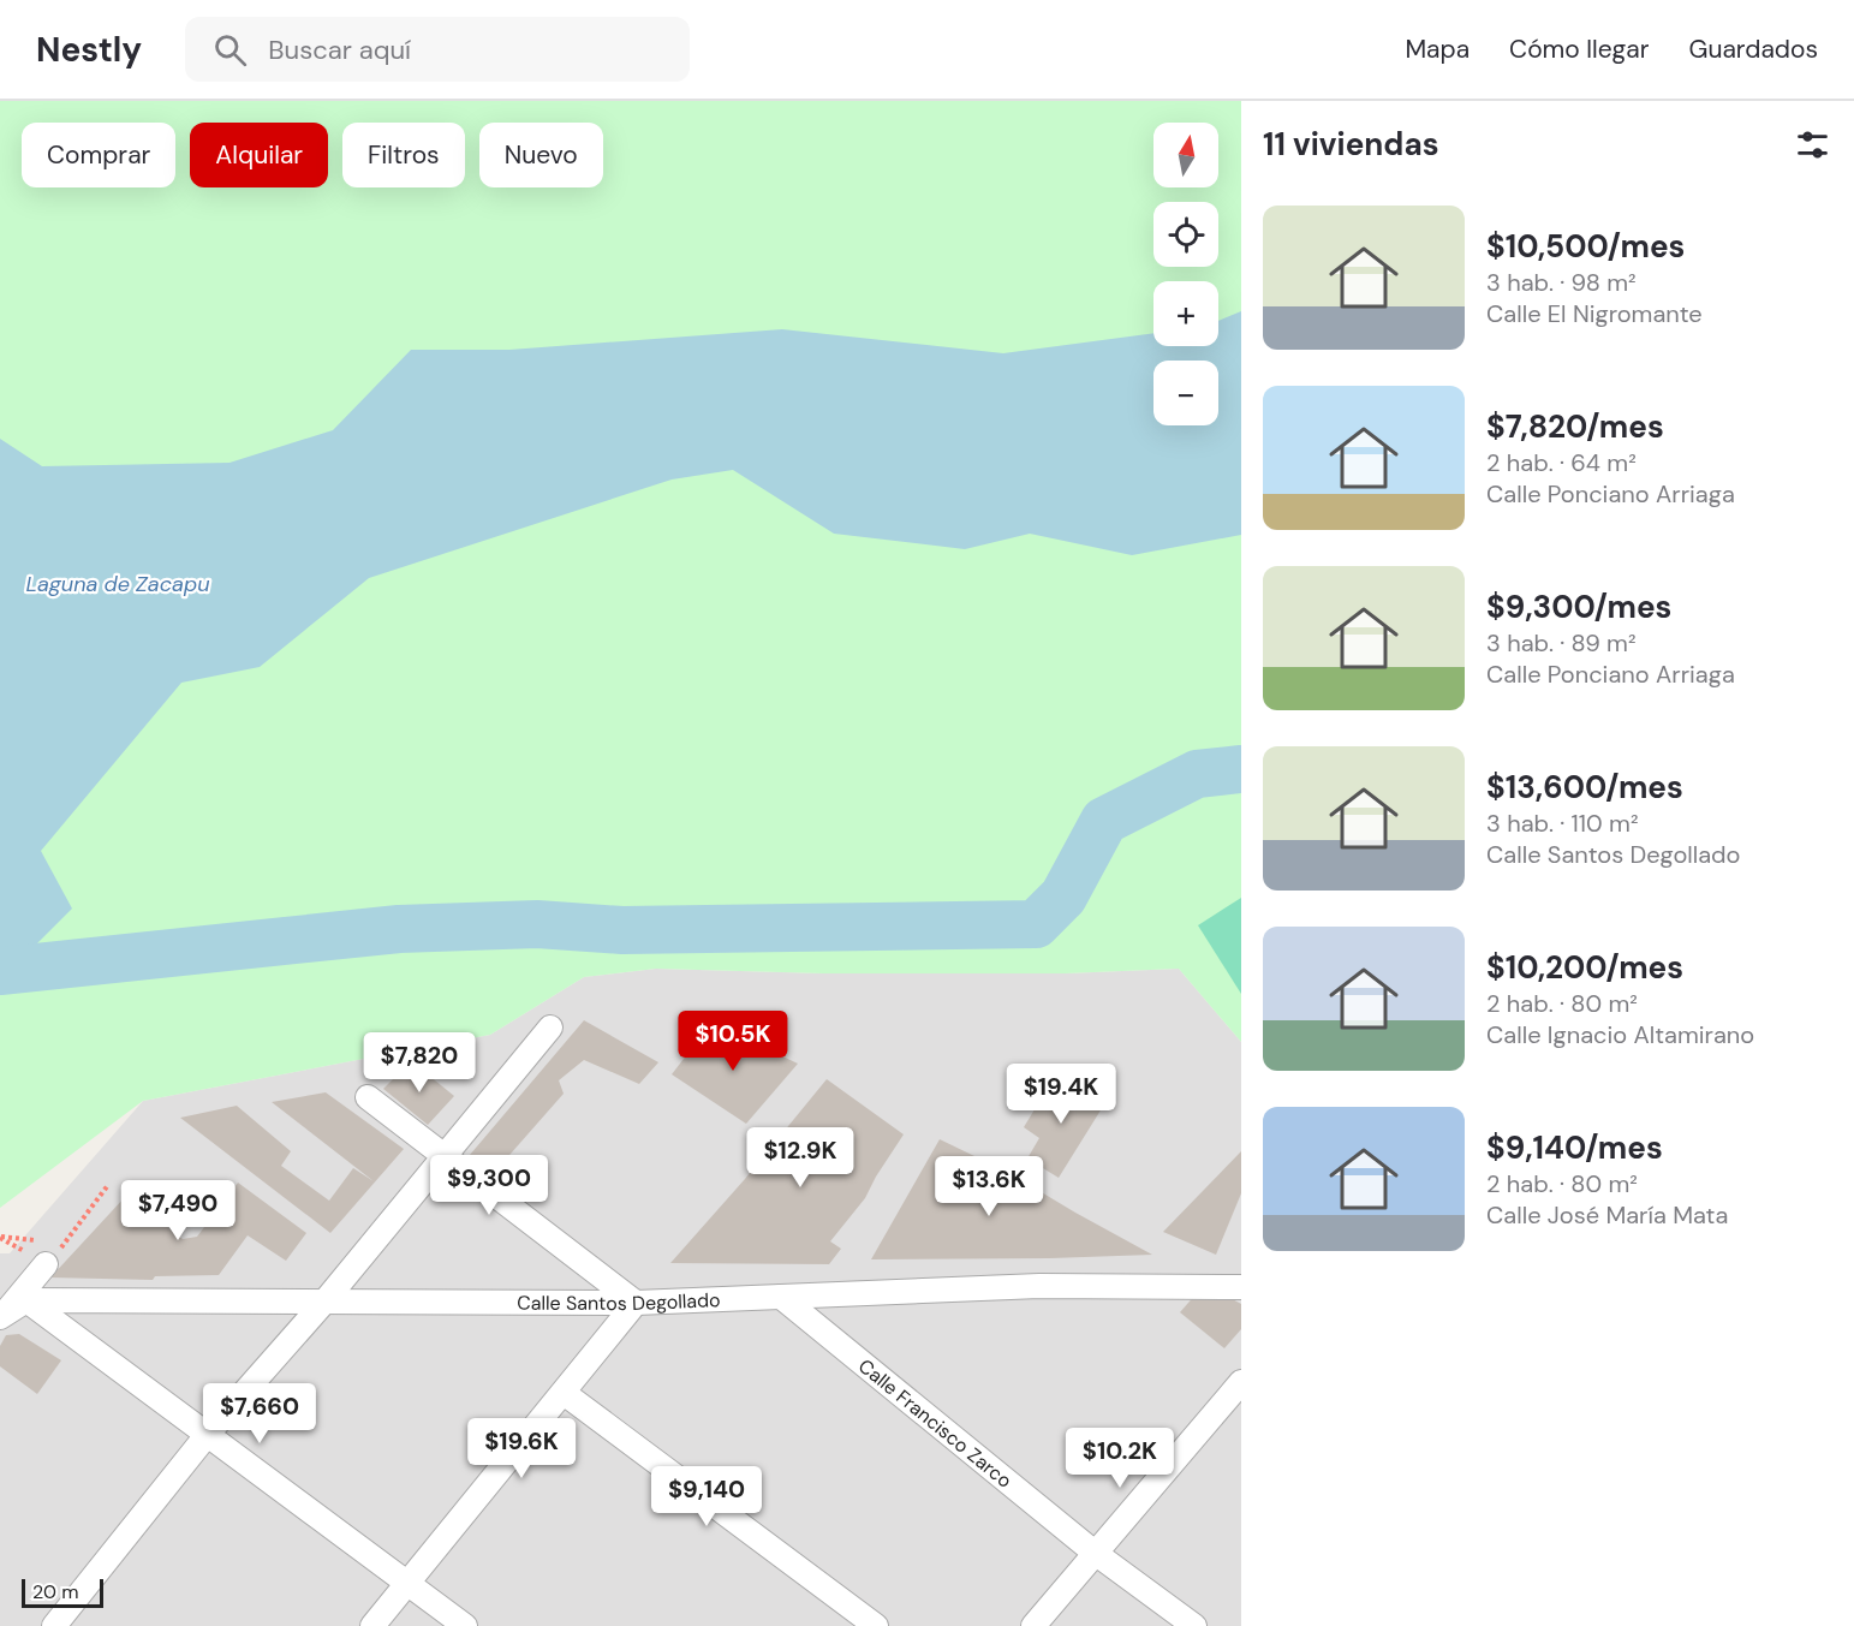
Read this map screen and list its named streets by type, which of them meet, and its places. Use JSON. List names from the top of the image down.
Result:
{
  "streets": {
    "street": ["Calle Santos Degollado", "Calle Francisco Zarco"]
  },
  "crossings": [
    ["Calle Santos Degollado", "Calle Francisco Zarco"]
  ],
  "water": ["Laguna de Zacapu"],
  "scale_bar": "20 m",
  "north": "top",
  "page": {
    "header": "Nestly",
    "search": "Buscar aquí",
    "nav": ["Mapa", "Cómo llegar", "Guardados"],
    "heading": "11 viviendas",
    "map_buttons": ["+", "−"],
    "chip": [
      "Comprar",
      "Alquilar",
      "Filtros",
      "Nuevo"
    ],
    "list": [
      {
        "name": "$10,500/mes",
        "note": "3 hab. · 98 m² · Calle El Nigromante"
      },
      {
        "name": "$7,820/mes",
        "note": "2 hab. · 64 m² · Calle Ponciano Arriaga"
      },
      {
        "name": "$9,300/mes",
        "note": "3 hab. · 89 m² · Calle Ponciano Arriaga"
      },
      {
        "name": "$13,600/mes",
        "note": "3 hab. · 110 m² · Calle Santos Degollado"
      },
      {
        "name": "$10,200/mes",
        "note": "2 hab. · 80 m² · Calle Ignacio Altamirano"
      },
      {
        "name": "$9,140/mes",
        "note": "2 hab. · 80 m² · Calle José María Mata"
      }
    ],
    "price": [
      "$10.5K",
      "$7,820",
      "$19.4K",
      "$12.9K",
      "$9,300",
      "$13.6K",
      "$7,490",
      "$7,660",
      "$19.6K",
      "$10.2K",
      "$9,140"
    ],
    "scale": "20 m"
  }
}
